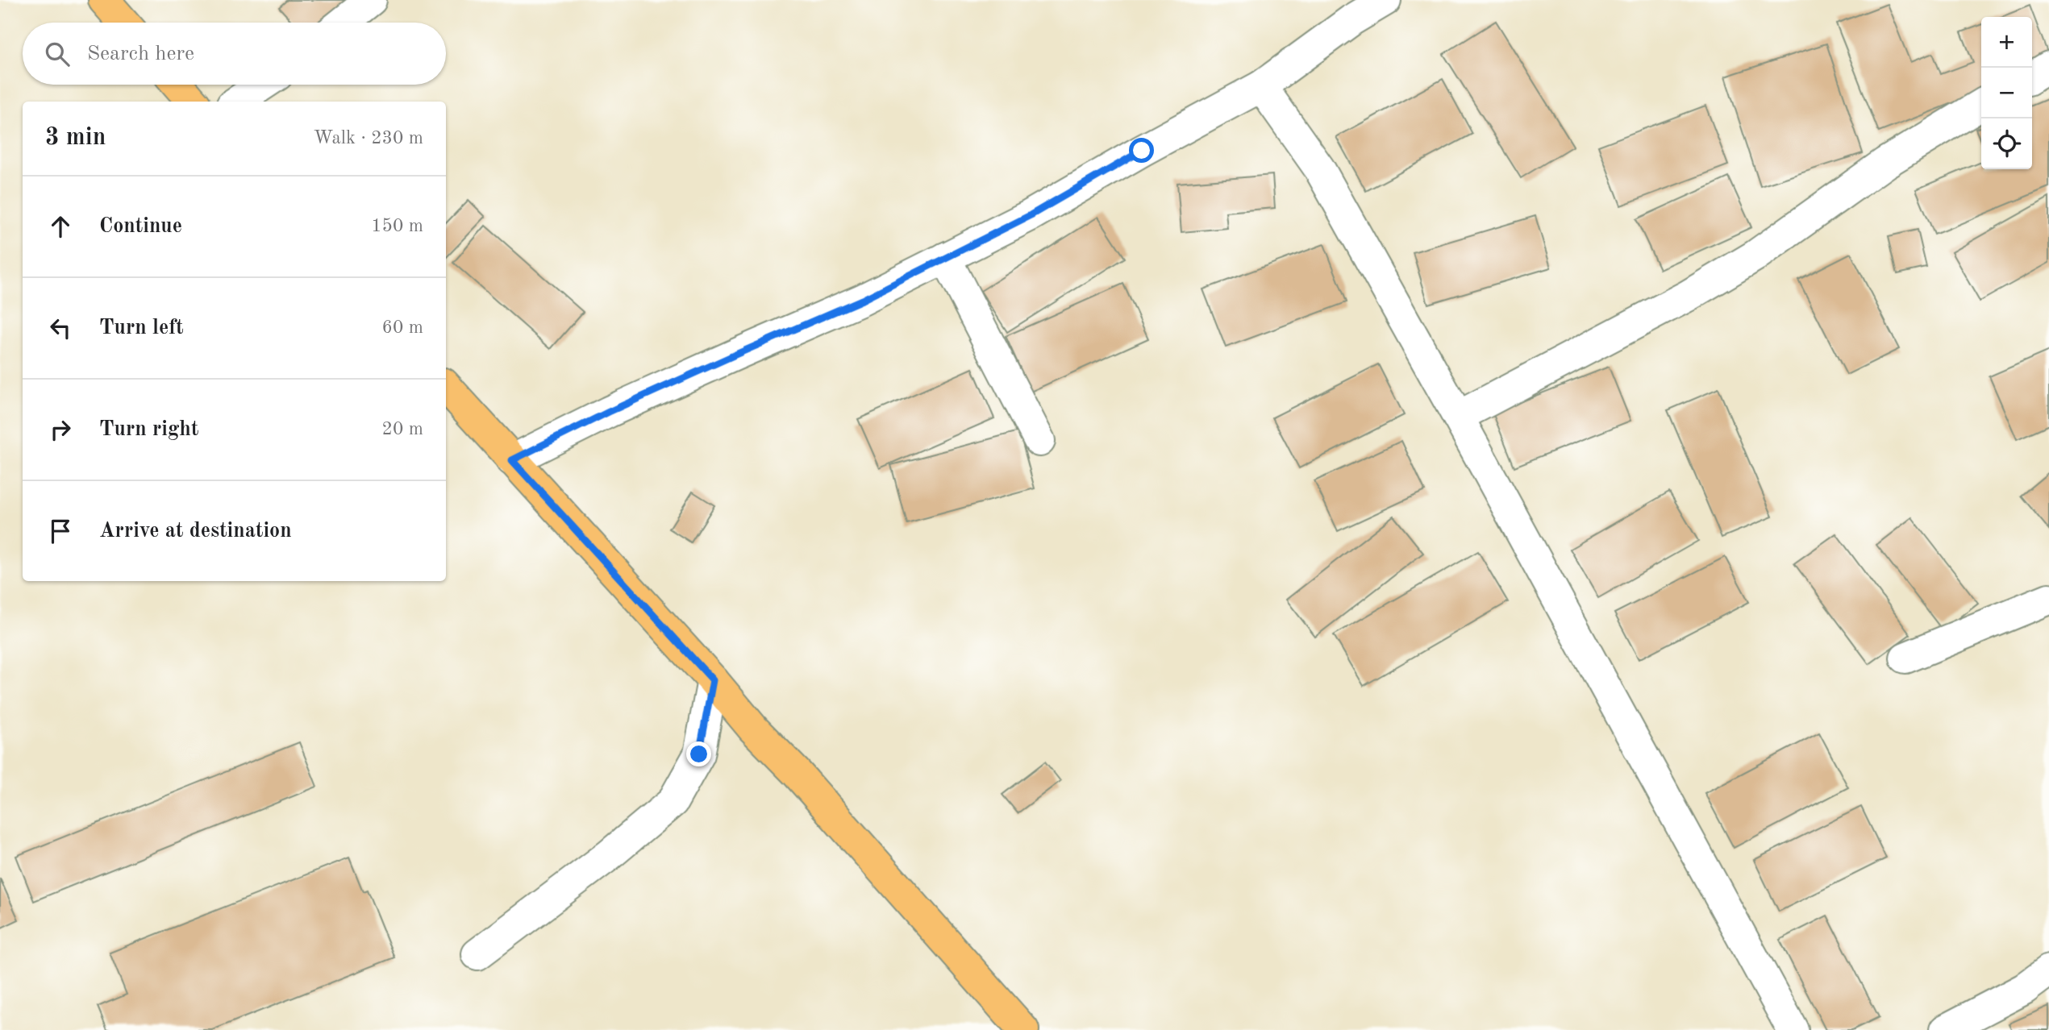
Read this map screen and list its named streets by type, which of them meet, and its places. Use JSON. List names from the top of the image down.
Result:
{
  "page": {
    "map_buttons": ["+", "−"],
    "search": "Search here",
    "heading": ["3 min", "Walk · 230 m"],
    "list": [
      ["Continue", "150 m"],
      ["Turn left", "60 m"],
      ["Turn right", "20 m"],
      "Arrive at destination"
    ]
  }
}
